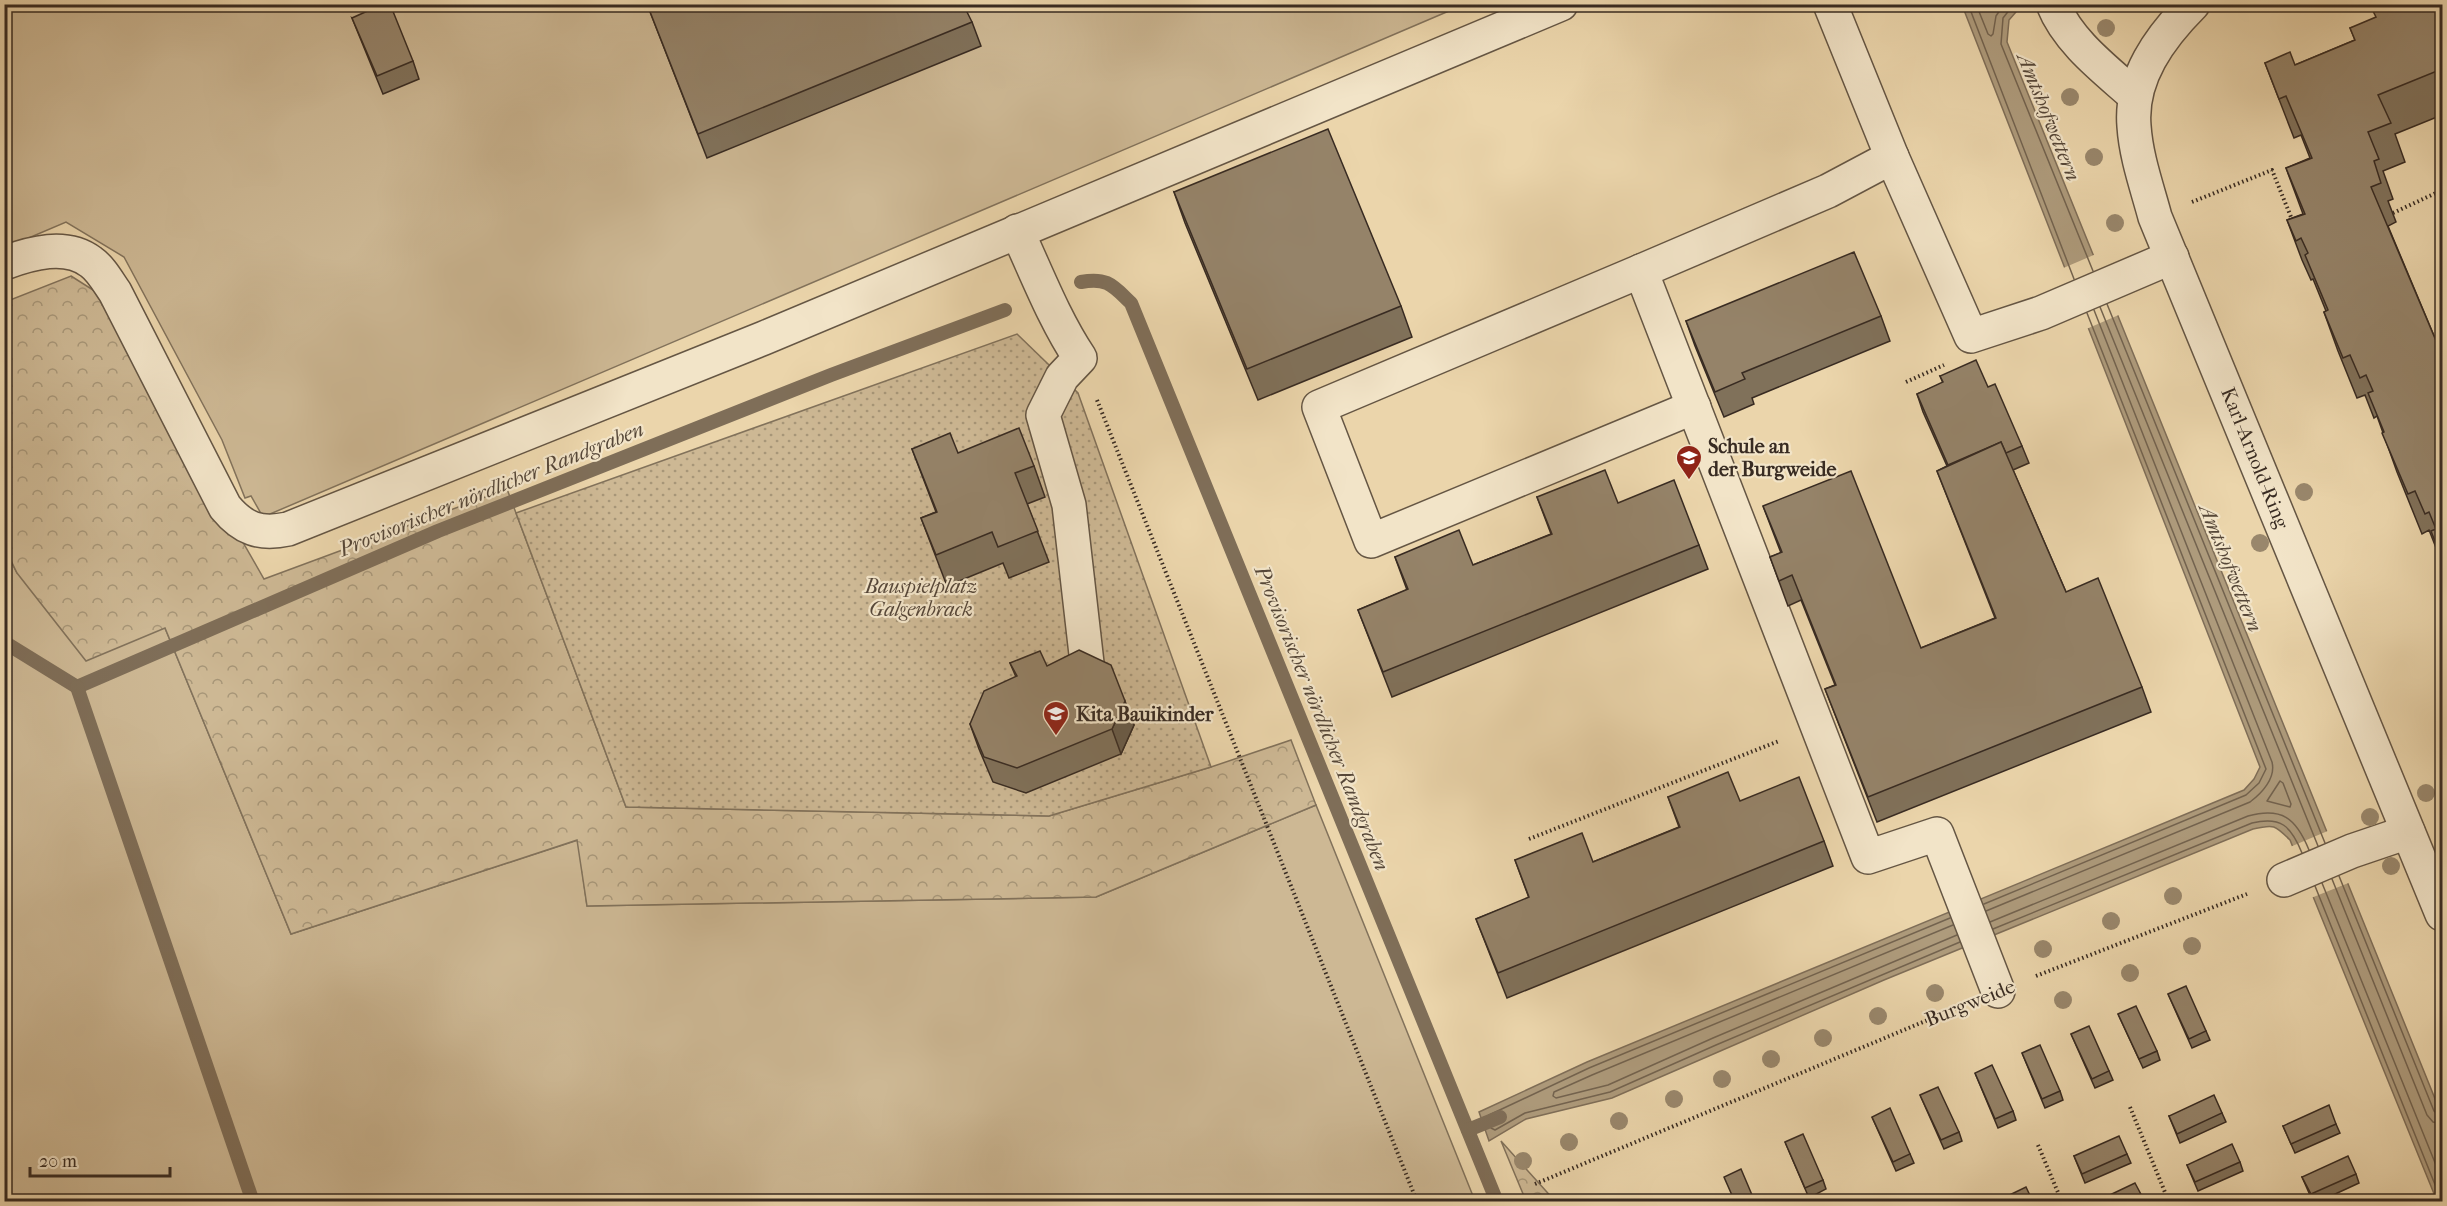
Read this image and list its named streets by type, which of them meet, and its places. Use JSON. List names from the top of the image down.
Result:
{
  "streets": {
    "street": ["Karl-Arnold-Ring"],
    "path": ["Burgweide"]
  },
  "water": ["Amtshofwettern", "Provisorischer nördlicher Randgraben"],
  "parks": ["Bauspielplatz Galgenbrack"],
  "places": {
    "school or university": ["Schule an der Burgweide", "Kita Bauikinder"]
  },
  "scale_bar": "20 m"
}
